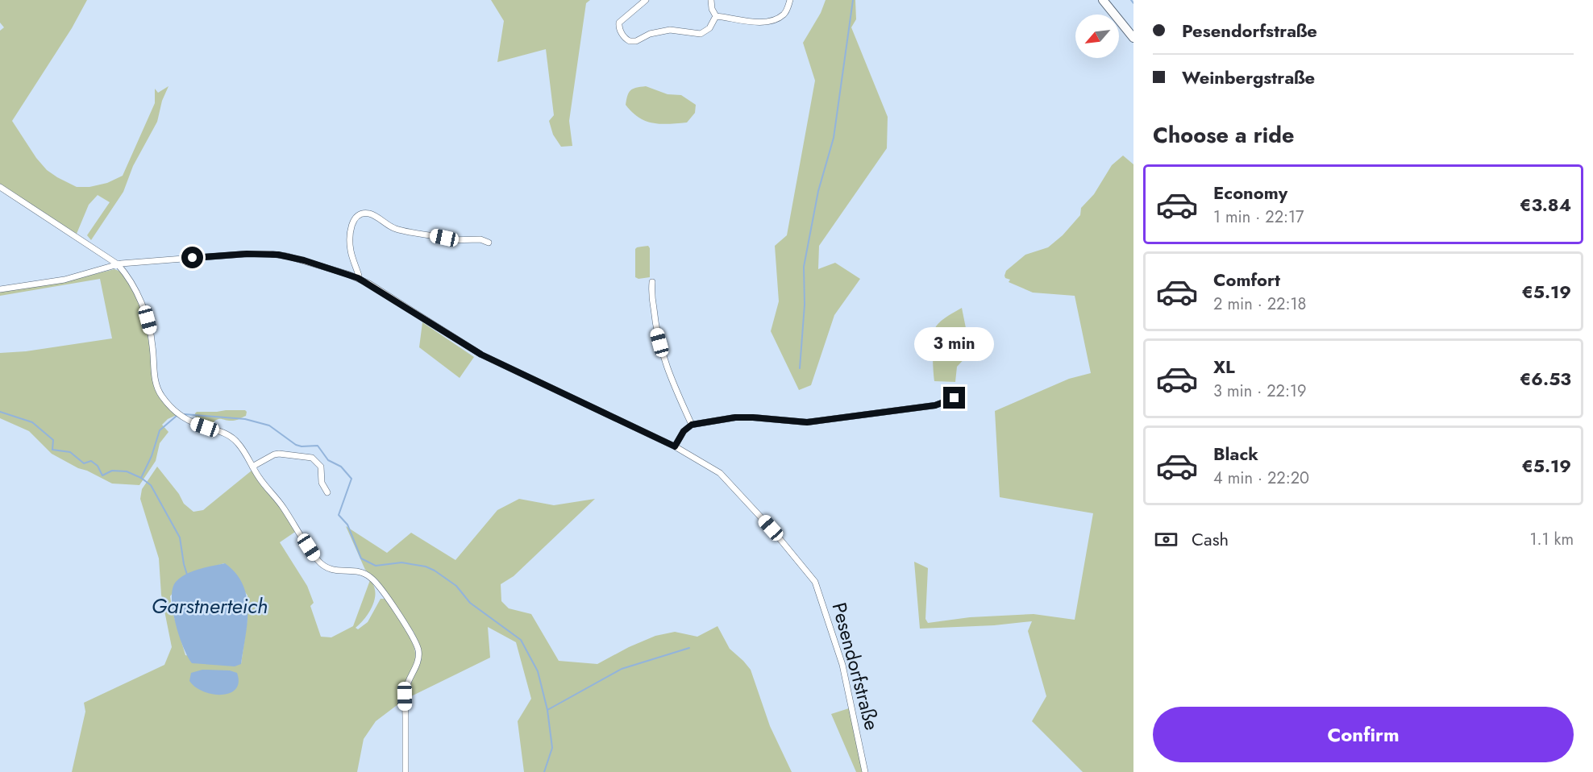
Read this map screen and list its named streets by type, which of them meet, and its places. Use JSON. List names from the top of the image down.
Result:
{
  "streets": {
    "street": ["Pesendorfstraße"]
  },
  "water": ["Garstnerteich"],
  "north": "bottom left",
  "page": {
    "banner": ["Pesendorfstraße", "Weinbergstraße"],
    "heading": "Choose a ride",
    "list": [
      {
        "name": "Economy",
        "note": "1 min · 22:17",
        "value": "€3.84"
      },
      {
        "name": "Comfort",
        "note": "2 min · 22:18",
        "value": "€5.19"
      },
      {
        "name": "XL",
        "note": "3 min · 22:19",
        "value": "€6.53"
      },
      {
        "name": "Black",
        "note": "4 min · 22:20",
        "value": "€5.19"
      }
    ],
    "bubble": "3 min",
    "pay": ["Cash", "1.1 km"],
    "buttons": "Confirm"
  }
}
